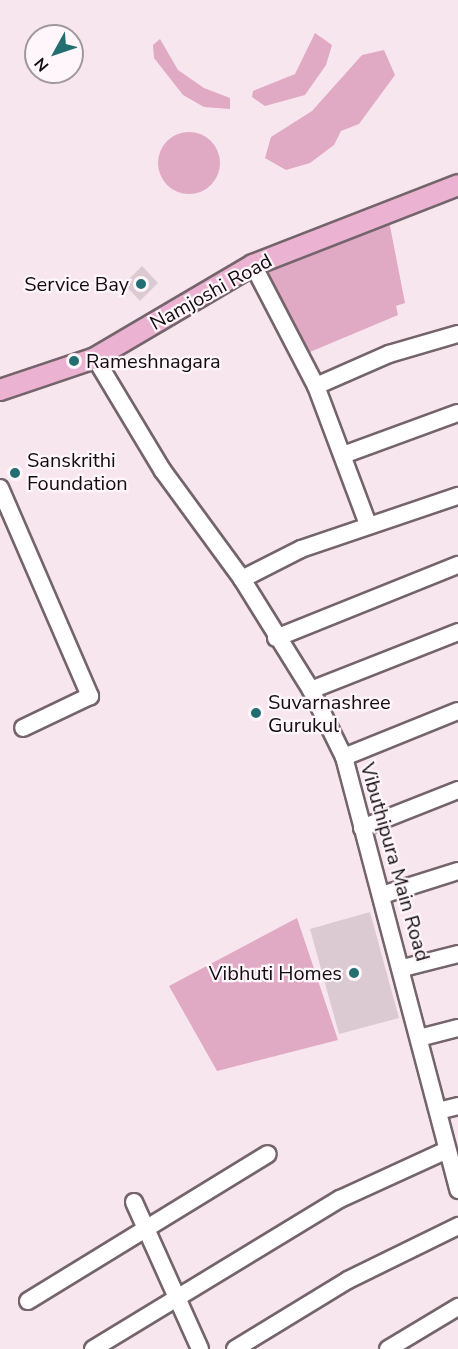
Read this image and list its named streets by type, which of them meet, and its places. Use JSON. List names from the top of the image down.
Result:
{
  "streets": {
    "main road": ["Namjoshi Road"],
    "street": ["Vibuthipura Main Road"]
  },
  "crossings": [
    ["Namjoshi Road", "Vibuthipura Main Road"]
  ],
  "places": [
    "Service Bay",
    "Rameshnagara",
    "Sanskrithi Foundation",
    "Suvarnashree Gurukul",
    "Vibhuti Homes"
  ],
  "north": "bottom left"
}
